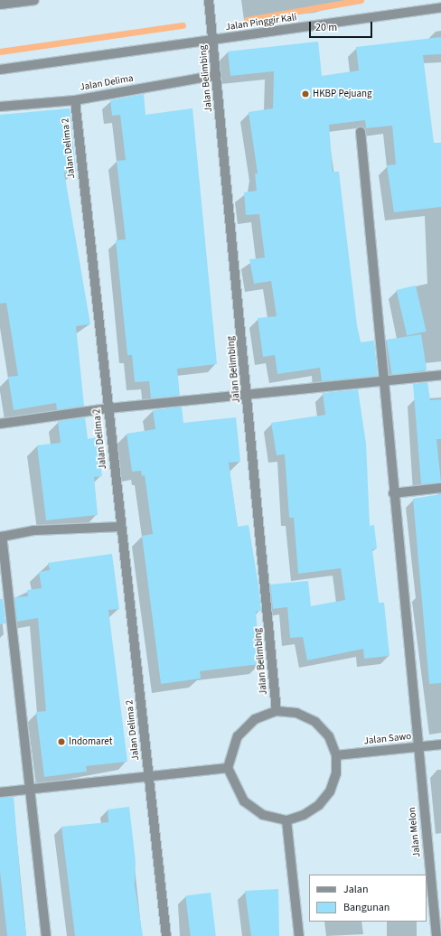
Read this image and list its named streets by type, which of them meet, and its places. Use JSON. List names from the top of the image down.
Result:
{
  "streets": {
    "street": [
      "Jalan Pinggir Kali",
      "Jalan Belimbing",
      "Jalan Delima",
      "Jalan Delima 2",
      "Jalan Sawo",
      "Jalan Melon"
    ]
  },
  "crossings": [
    ["Jalan Pinggir Kali", "Jalan Belimbing"],
    ["Jalan Belimbing", "Jalan Delima"],
    ["Jalan Belimbing", "Jalan Sawo"],
    ["Jalan Delima", "Jalan Delima 2"],
    ["Jalan Sawo", "Jalan Melon"]
  ],
  "places": ["HKBP Pejuang", "Indomaret"],
  "legend": ["Jalan", "Bangunan"],
  "scale_bar": "20 m"
}
